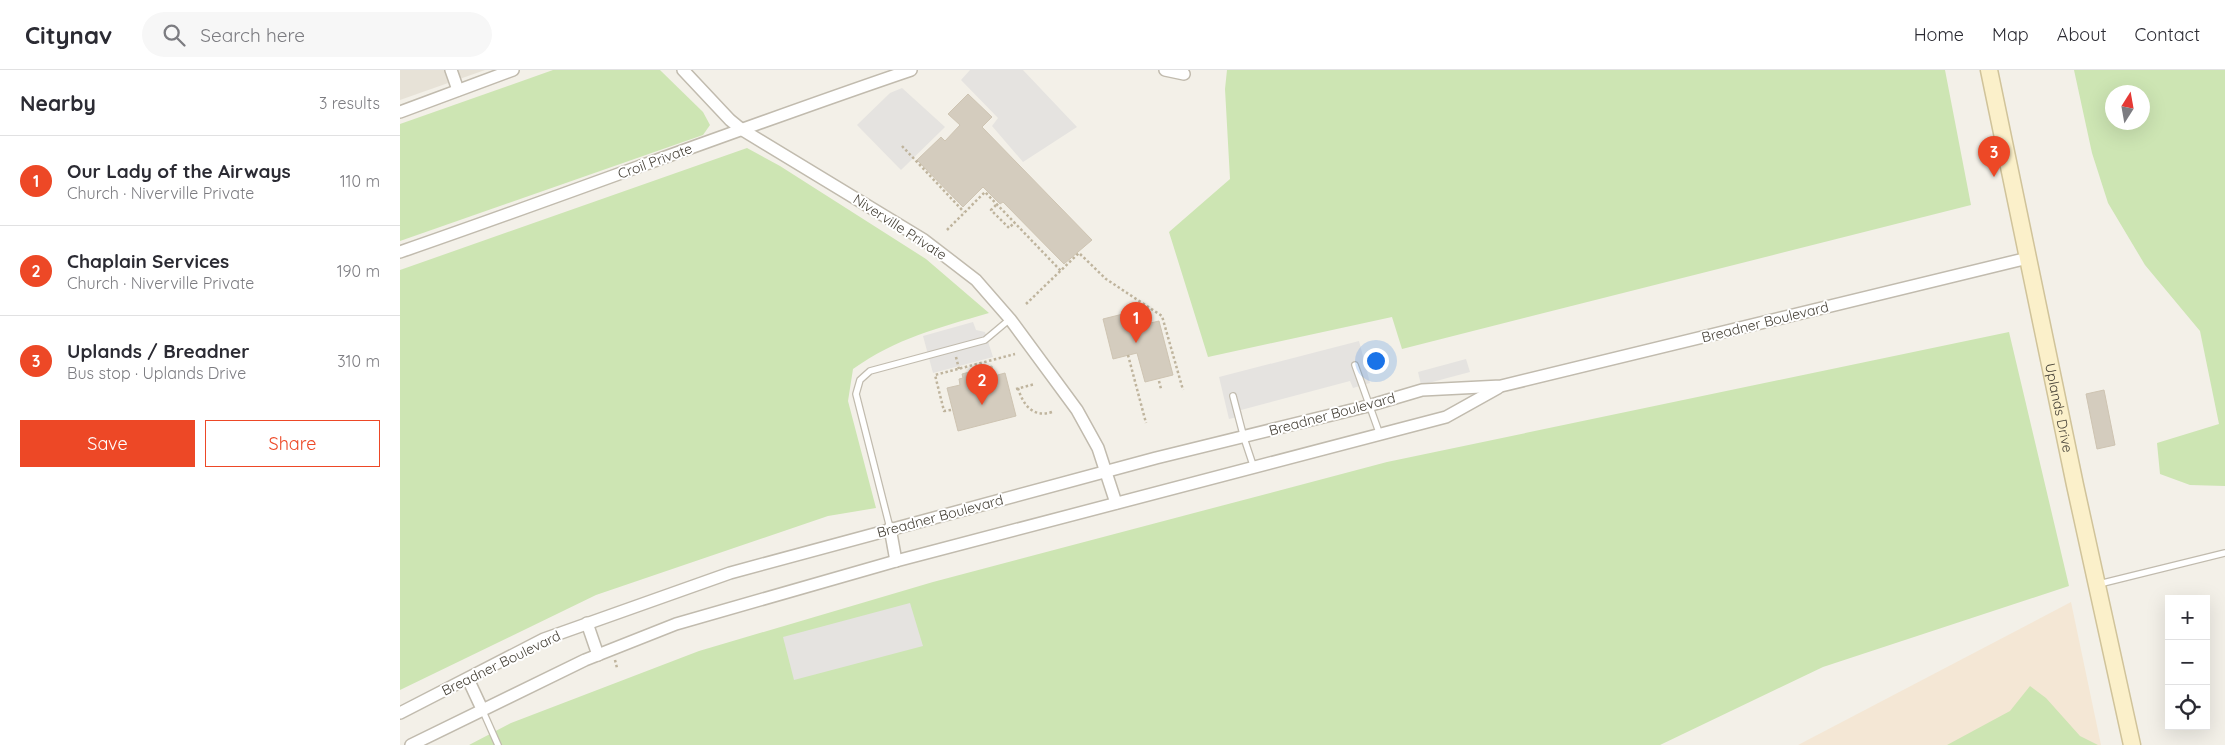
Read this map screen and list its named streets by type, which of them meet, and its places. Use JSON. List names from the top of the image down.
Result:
{
  "streets": {
    "main road": ["Uplands Drive"],
    "street": ["Croil Private", "Niverville Private", "Breadner Boulevard"]
  },
  "crossings": [
    ["Croil Private", "Niverville Private"],
    ["Niverville Private", "Breadner Boulevard"],
    ["Breadner Boulevard", "Uplands Drive"]
  ],
  "north": "top",
  "page": {
    "header": "Citynav",
    "search": "Search here",
    "nav": [
      "Home",
      "Map",
      "About",
      "Contact"
    ],
    "heading": ["Nearby", "3 results"],
    "list": [
      {
        "mark": "1",
        "name": "Our Lady of the Airways",
        "note": "Church · Niverville Private",
        "value": "110 m"
      },
      {
        "mark": "2",
        "name": "Chaplain Services",
        "note": "Church · Niverville Private",
        "value": "190 m"
      },
      {
        "mark": "3",
        "name": "Uplands / Breadner",
        "note": "Bus stop · Uplands Drive",
        "value": "310 m"
      }
    ],
    "pins": ["3", "1", "2"],
    "buttons": ["Save", "Share"],
    "map_buttons": ["+", "−"]
  }
}
